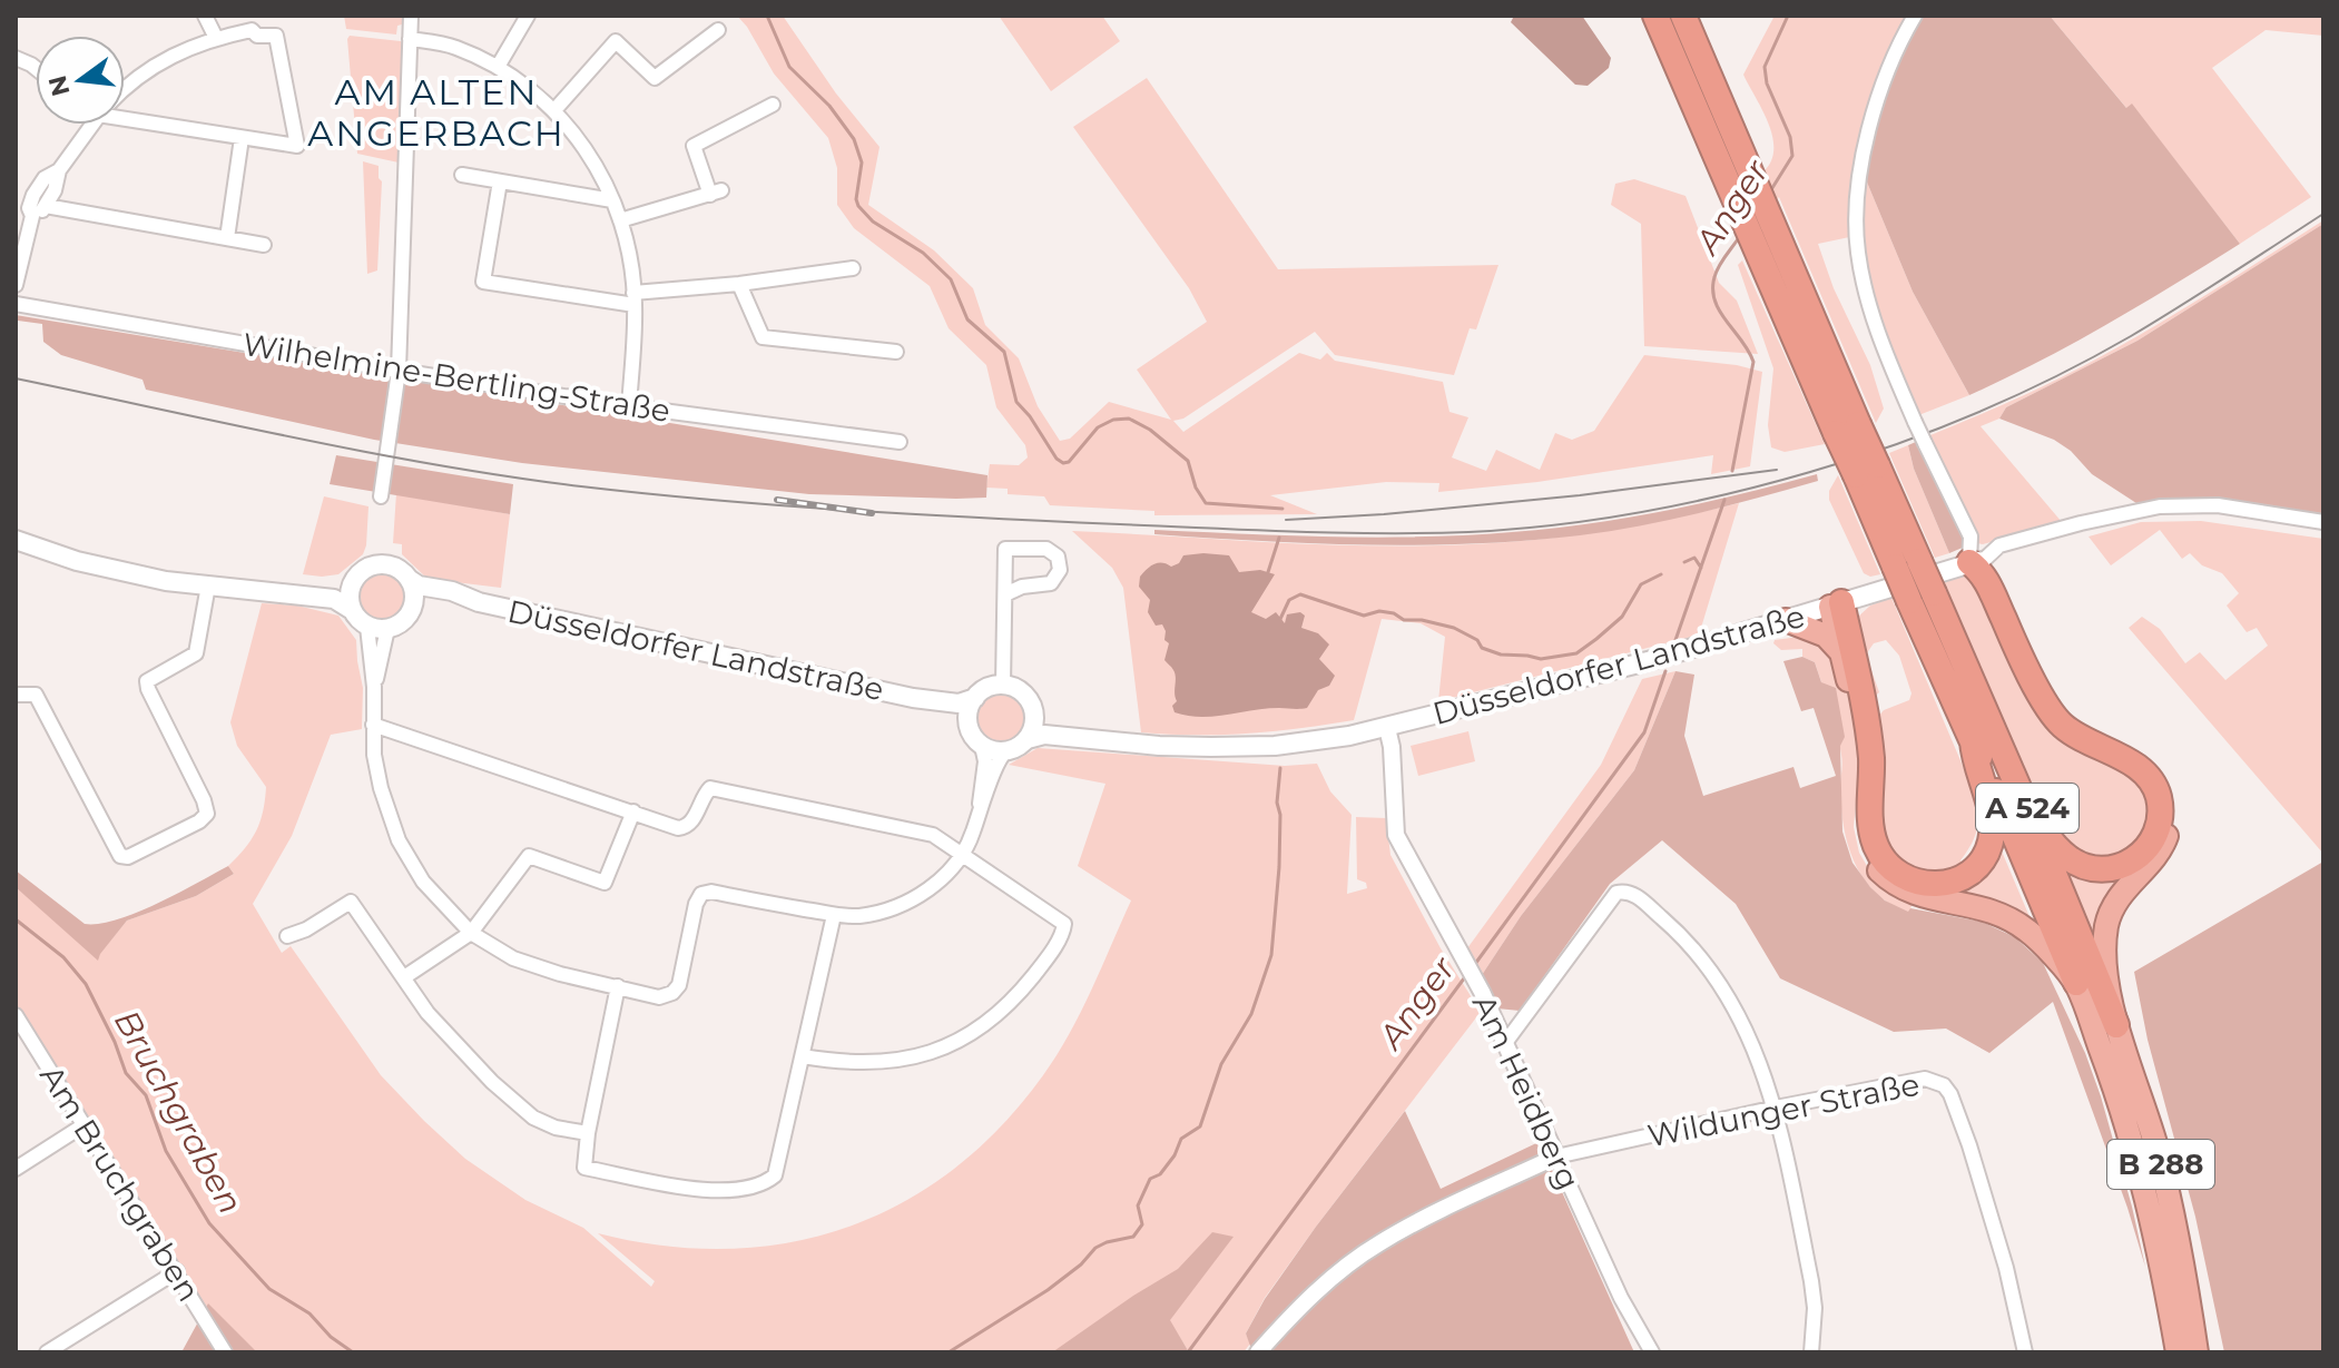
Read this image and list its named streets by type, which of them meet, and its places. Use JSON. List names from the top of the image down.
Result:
{
  "streets": {
    "highway": ["A 524", "B 288"],
    "main road": ["Düsseldorfer Landstraße"],
    "street": [
      "Wilhelmine-Bertling-Straße",
      "Am Heidberg",
      "Wildunger Straße",
      "Am Bruchgraben"
    ]
  },
  "crossings": [
    ["Düsseldorfer Landstraße", "Am Heidberg"],
    ["A 524", "B 288"],
    ["Am Heidberg", "Wildunger Straße"]
  ],
  "districts": ["AM ALTEN ANGERBACH"],
  "water": ["Anger", "Bruchgraben"],
  "north": "left"
}
